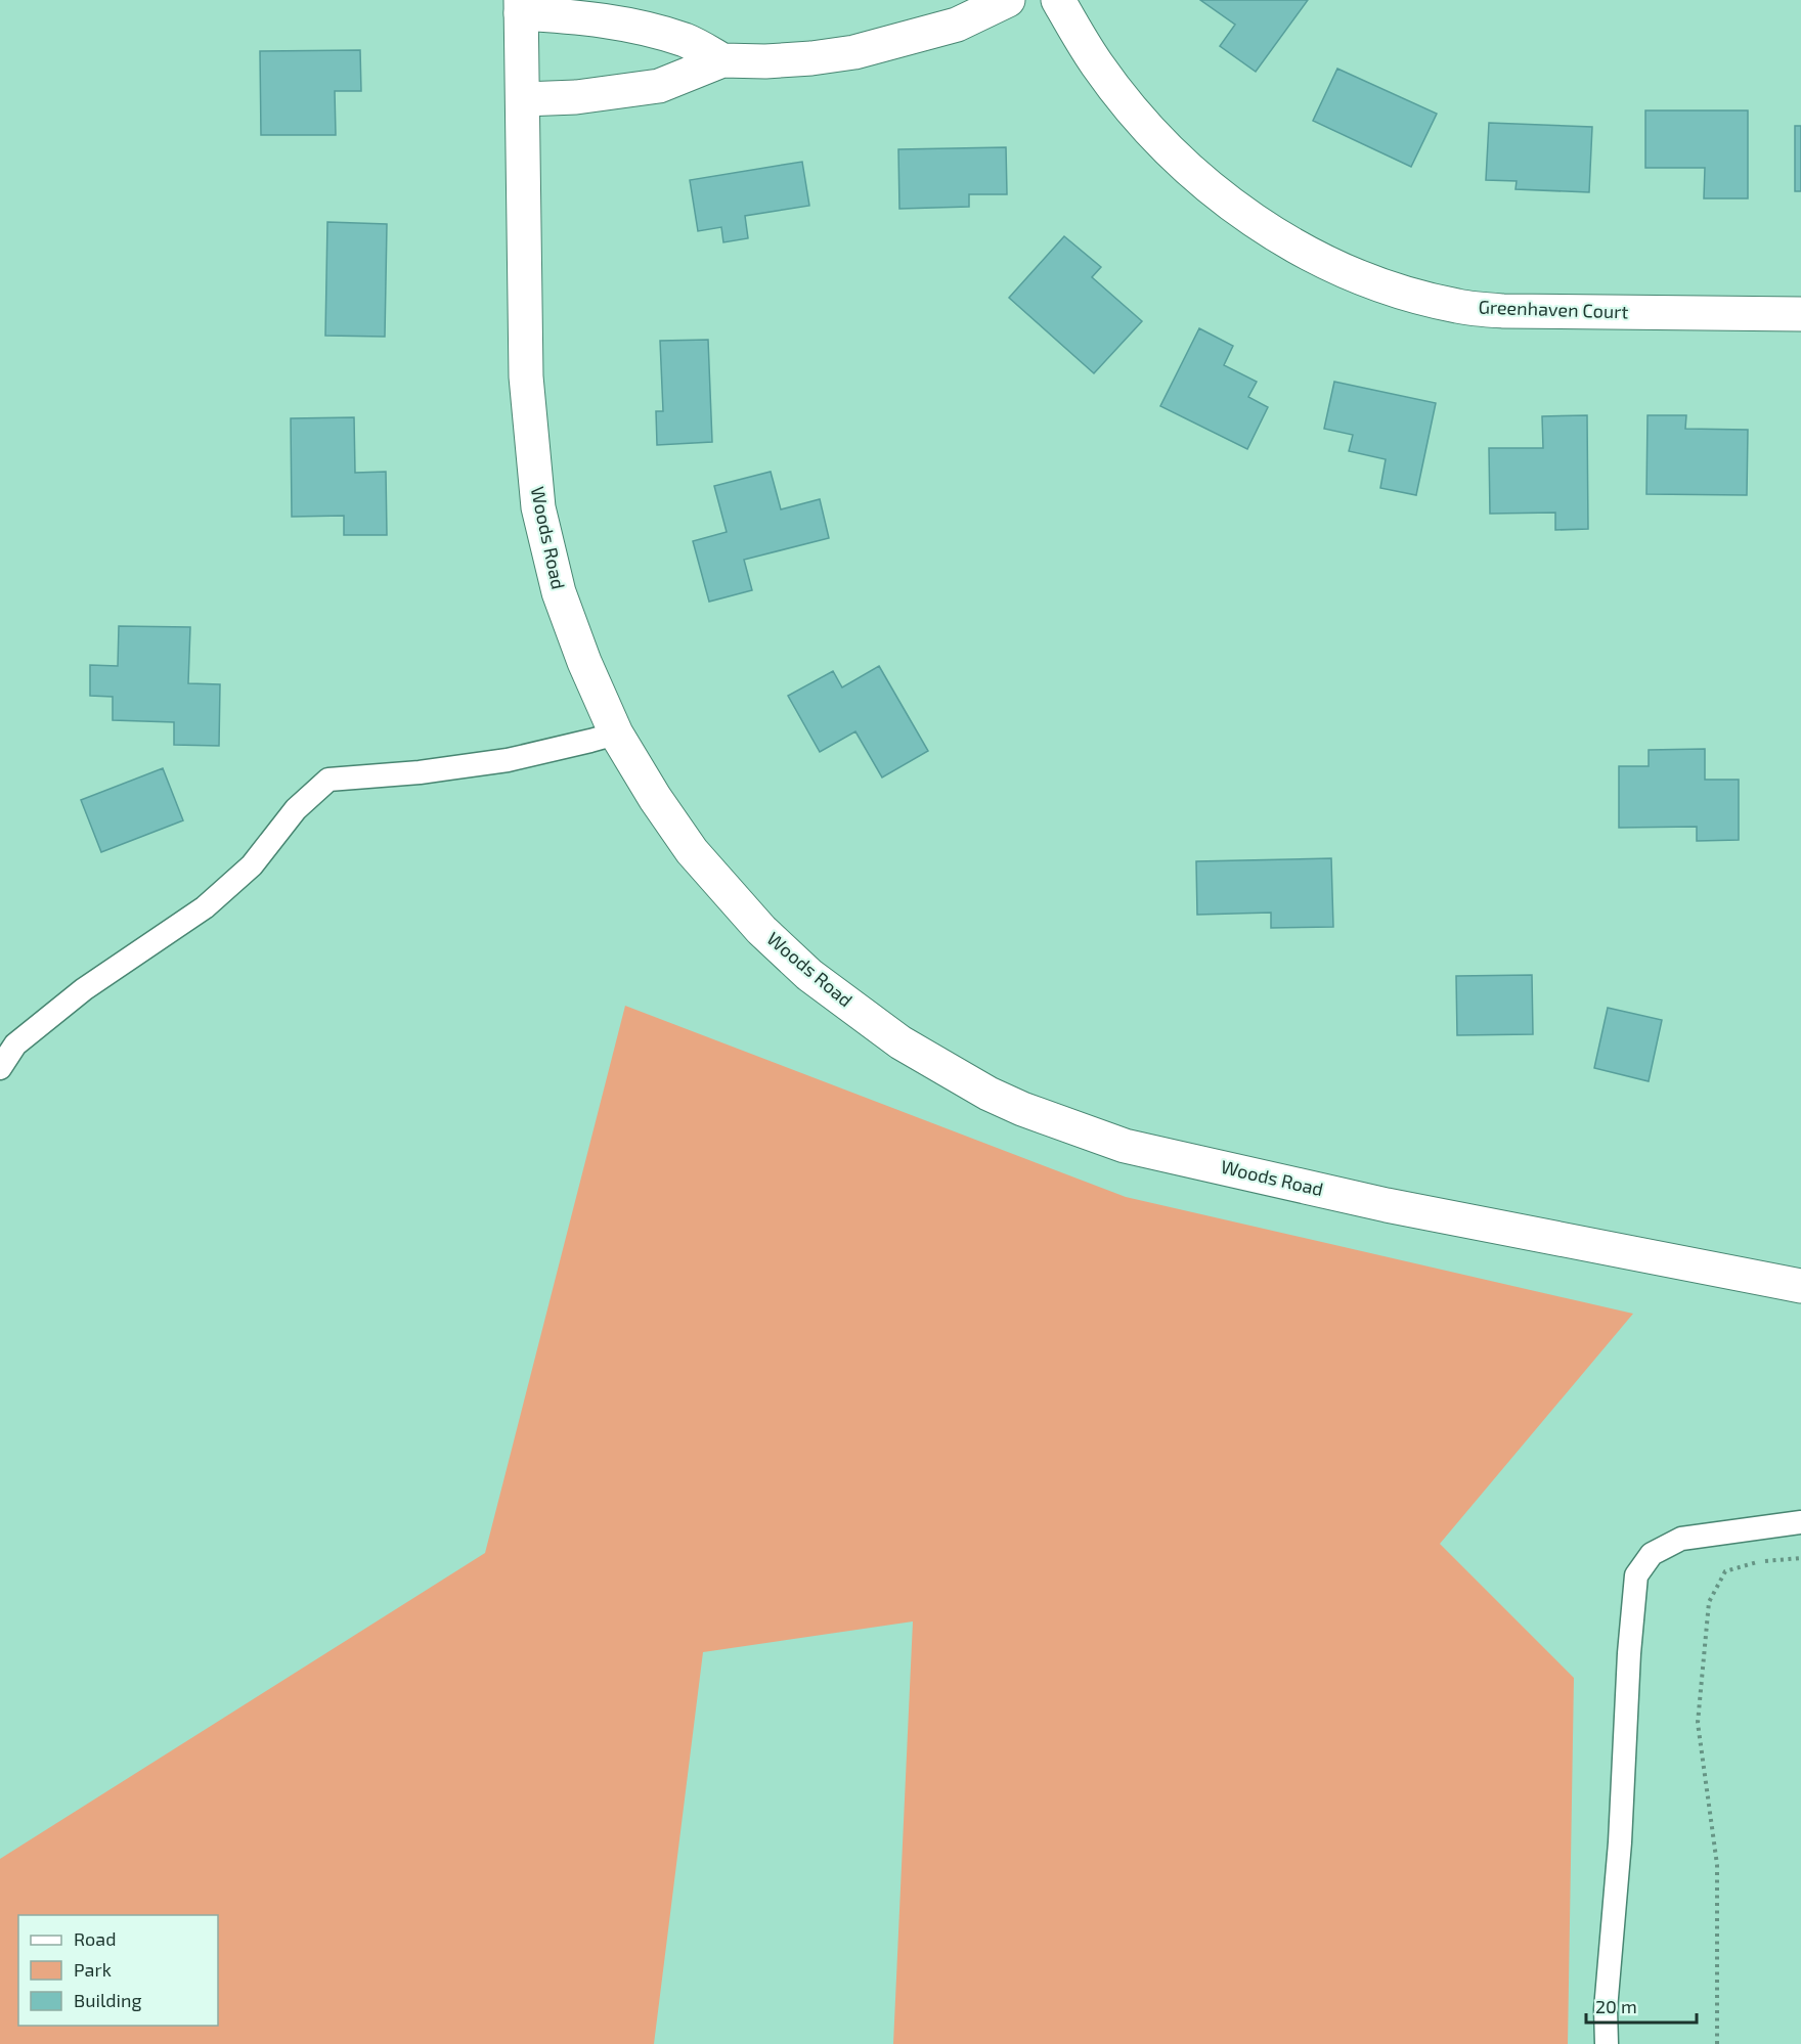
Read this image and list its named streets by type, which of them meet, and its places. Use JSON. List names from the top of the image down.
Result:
{
  "streets": {
    "street": ["Greenhaven Court", "Woods Road"]
  },
  "legend": ["Road", "Park", "Building"],
  "scale_bar": "20 m"
}
